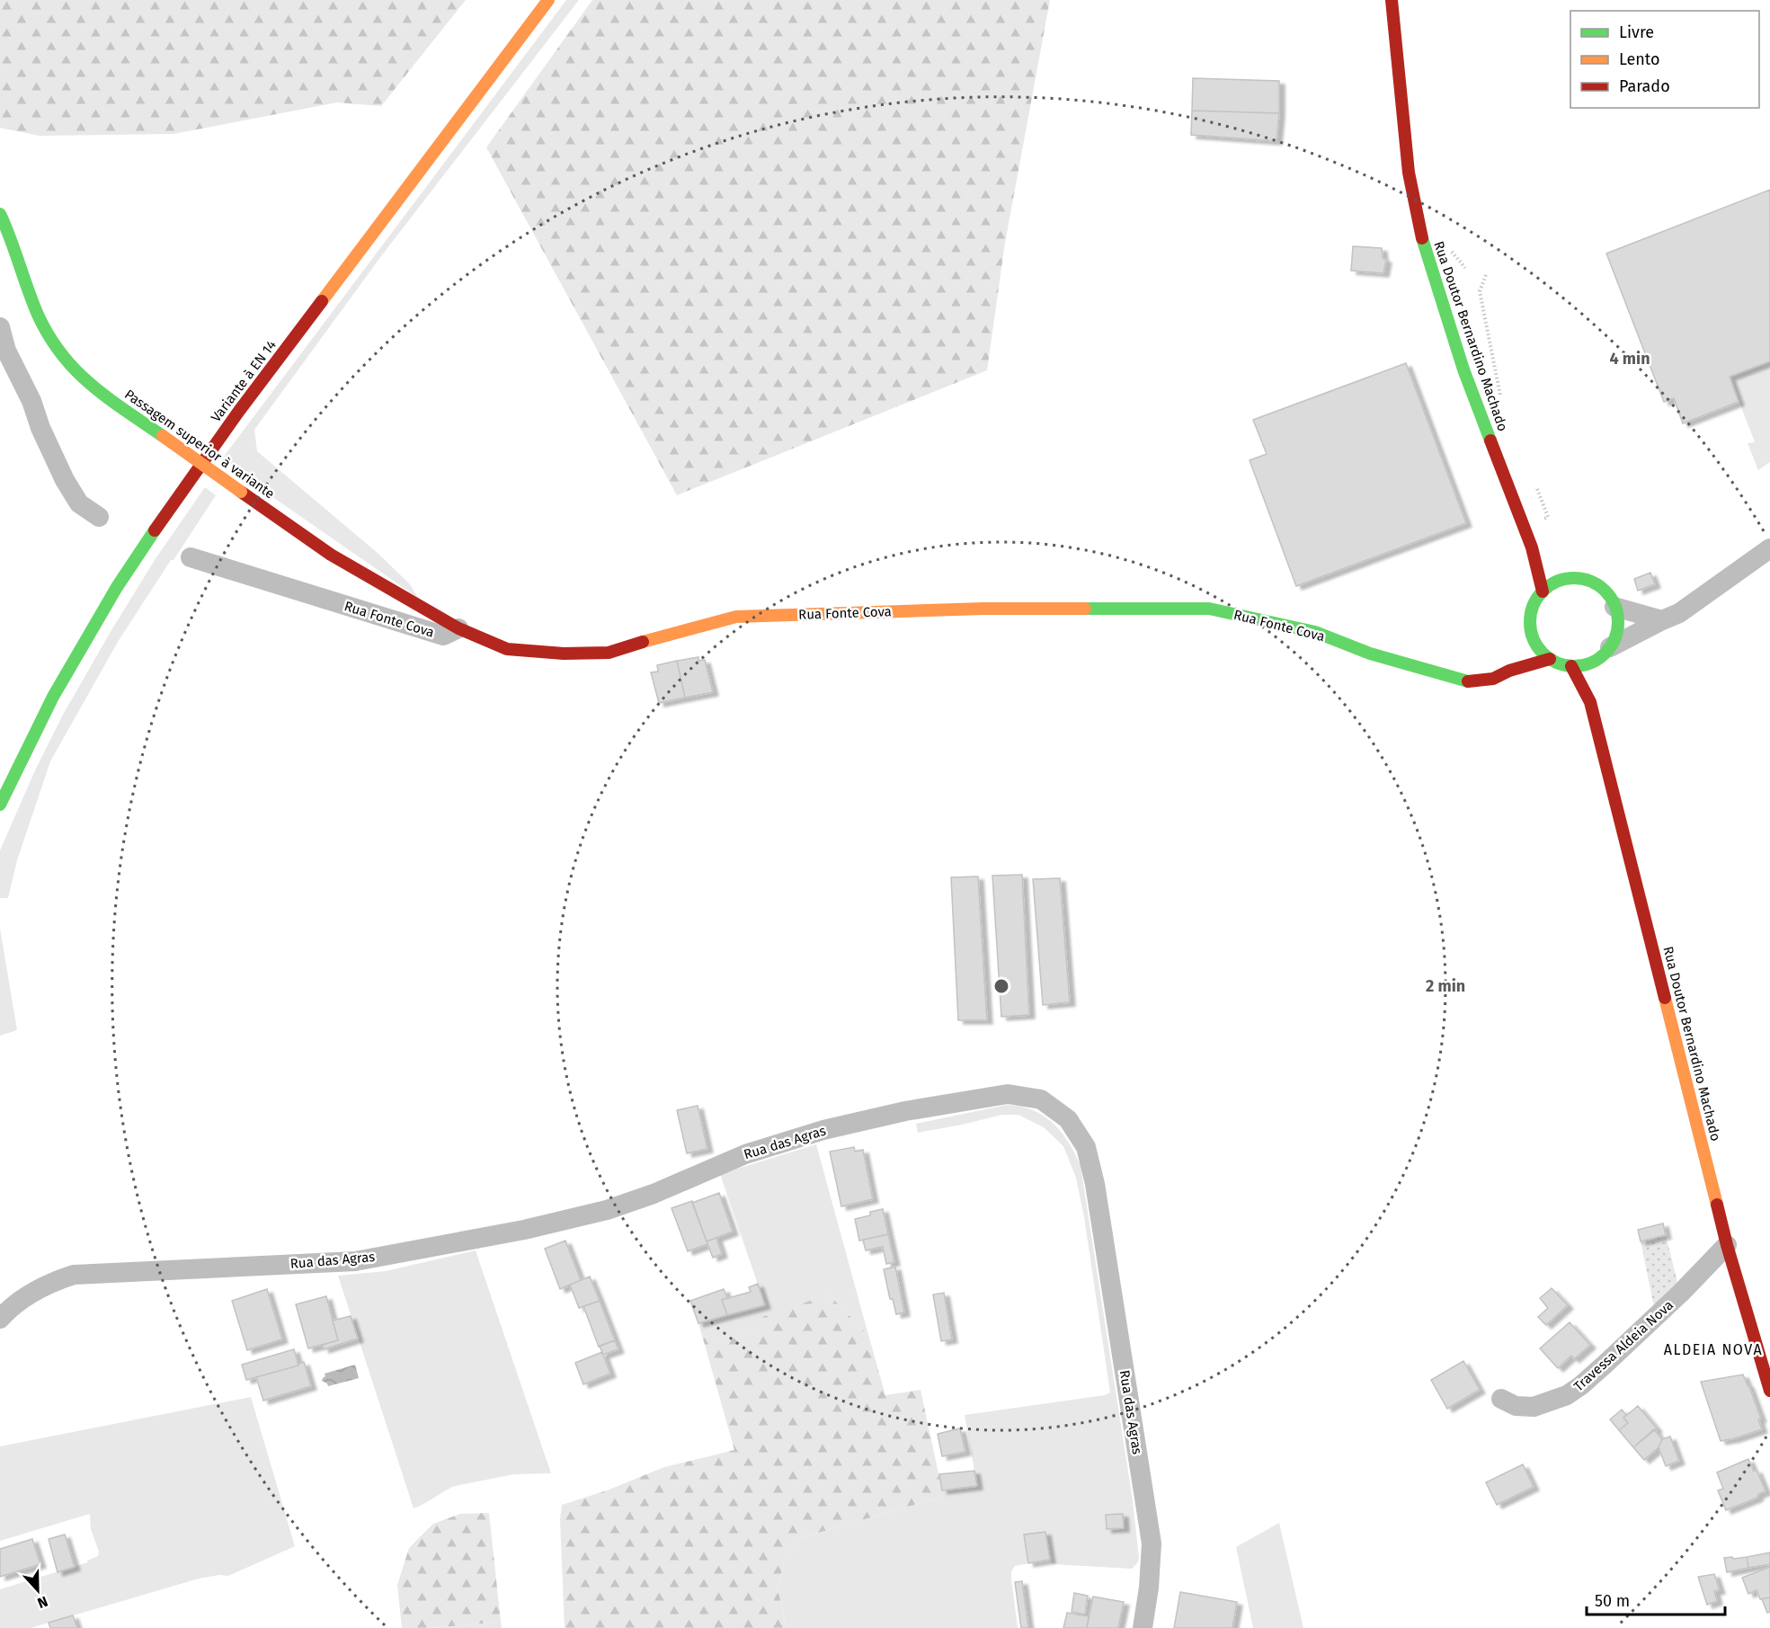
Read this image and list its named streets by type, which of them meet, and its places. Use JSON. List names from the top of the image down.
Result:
{
  "streets": {
    "main road": [
      "Rua Doutor Bernardino Machado",
      "Variante à EN 14",
      "Passagem superior à variante",
      "Rua Fonte Cova"
    ],
    "street": ["Rua das Agras", "Travessa Aldeia Nova"]
  },
  "crossings": [
    ["Rua Doutor Bernardino Machado", "Rua Fonte Cova"],
    ["Rua Doutor Bernardino Machado", "Travessa Aldeia Nova"],
    ["Passagem superior à variante", "Rua Fonte Cova"]
  ],
  "districts": ["ALDEIA NOVA"],
  "legend": ["Livre", "Lento", "Parado"],
  "scale_bar": "50 m",
  "north": "bottom",
  "rings": ["4 min", "2 min"]
}
